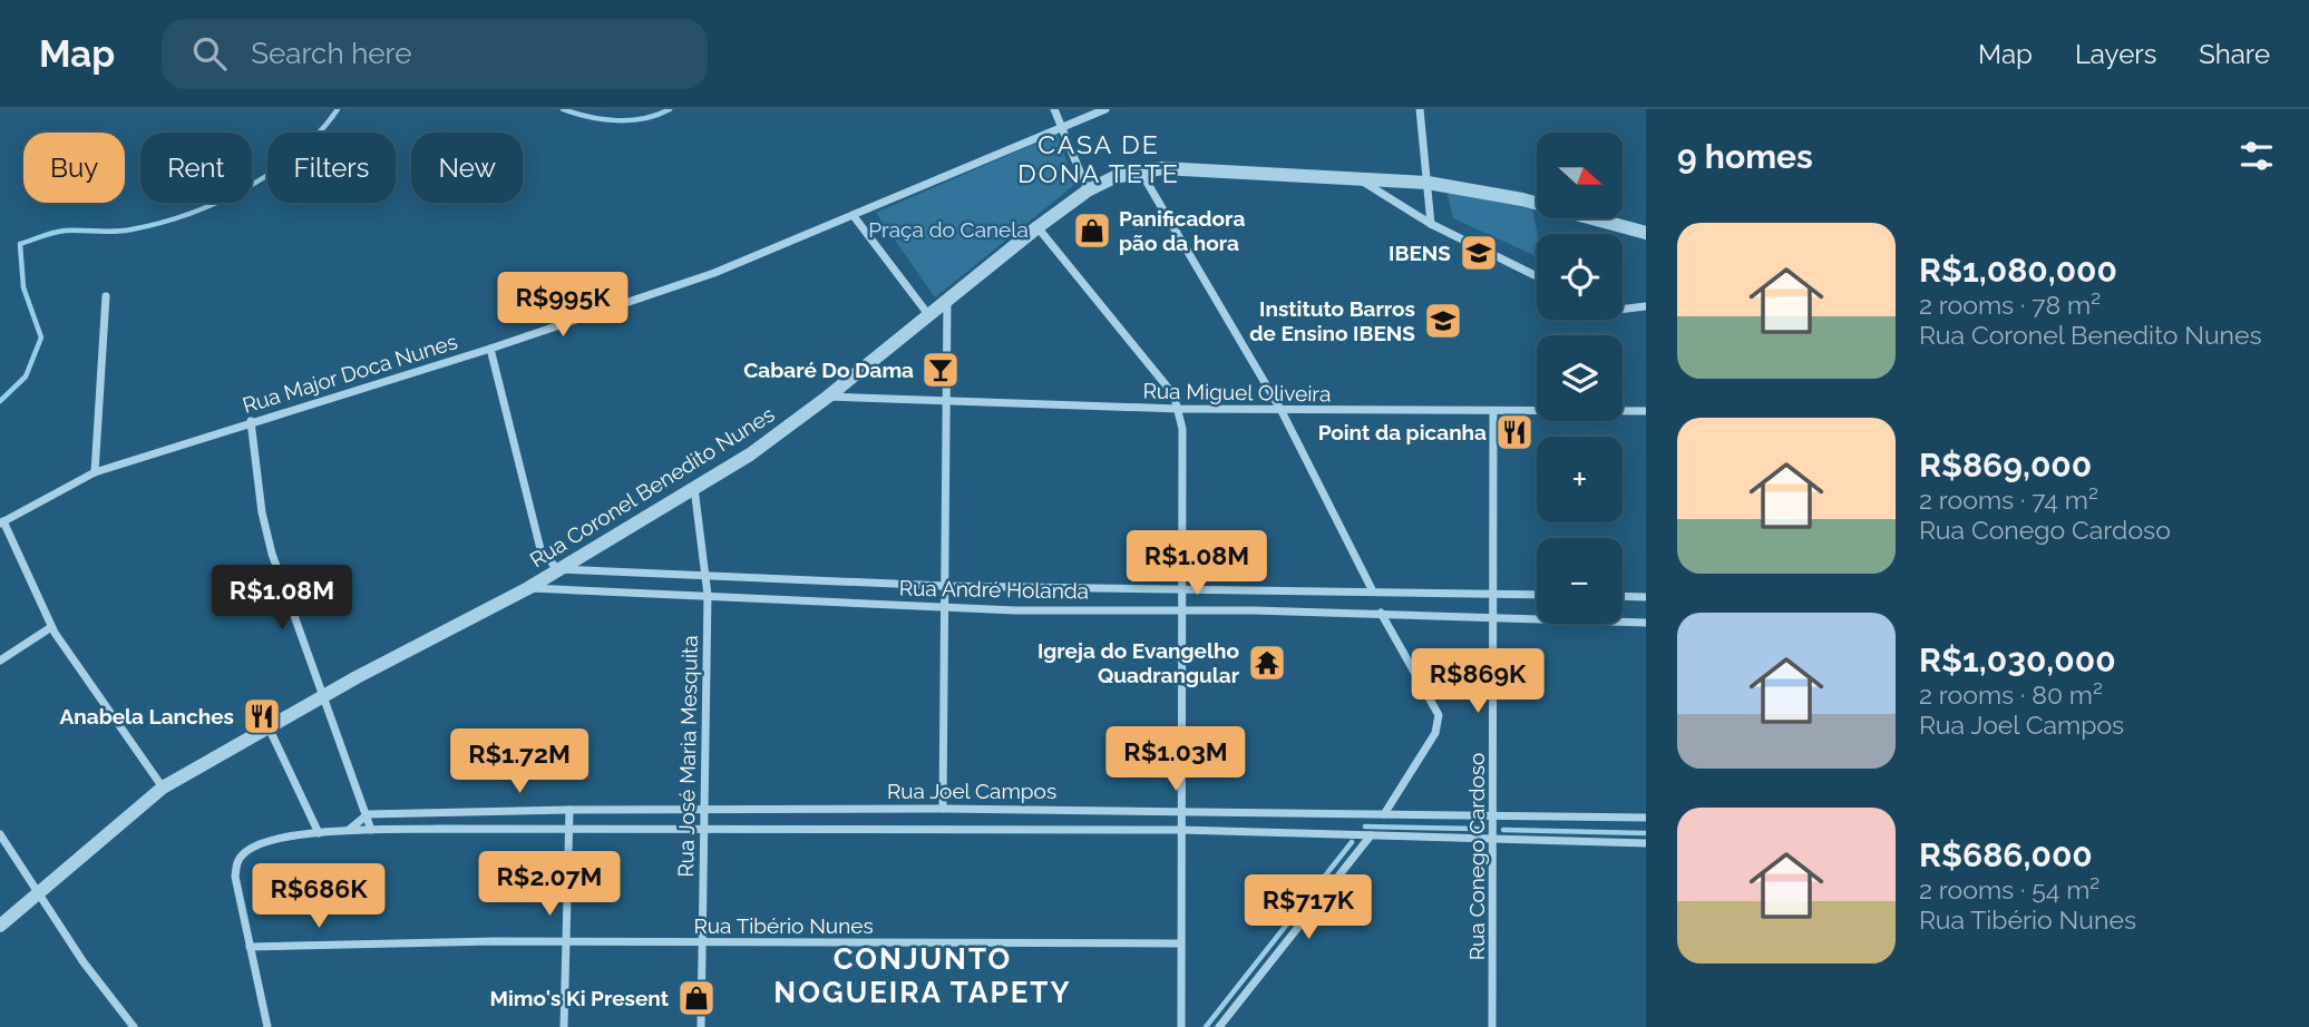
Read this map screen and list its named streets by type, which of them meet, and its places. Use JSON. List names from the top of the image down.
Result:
{
  "streets": {
    "street": [
      "Rua Major Doca Nunes",
      "Rua Miguel Oliveira",
      "Rua Coronel Benedito Nunes",
      "Rua André Holanda",
      "Rua José Maria Mesquita",
      "Rua Joel Campos",
      "Rua Conego Cardoso",
      "Rua Tibério Nunes"
    ]
  },
  "crossings": [
    ["Rua Miguel Oliveira", "Rua Coronel Benedito Nunes"],
    ["Rua Miguel Oliveira", "Rua Conego Cardoso"],
    ["Rua Coronel Benedito Nunes", "Rua André Holanda"],
    ["Rua Coronel Benedito Nunes", "Rua José Maria Mesquita"],
    ["Rua André Holanda", "Rua José Maria Mesquita"],
    ["Rua André Holanda", "Rua Conego Cardoso"],
    ["Rua José Maria Mesquita", "Rua Joel Campos"],
    ["Rua José Maria Mesquita", "Rua Tibério Nunes"],
    ["Rua Joel Campos", "Rua Conego Cardoso"],
    ["Rua Joel Campos", "Rua Tibério Nunes"]
  ],
  "districts": ["CASA DE DONA TETE", "CONJUNTO NOGUEIRA TAPETY"],
  "parks": ["Praça do Canela"],
  "places": {
    "shop": ["Panificadora pão da hora", "Mimo's Ki Present"],
    "school or university": ["IBENS", "Instituto Barros de Ensino IBENS"],
    "bar": ["Cabaré Do Dama"],
    "restaurant": ["Point da picanha", "Anabela Lanches"],
    "temple": ["Igreja do Evangelho Quadrangular"]
  },
  "north": "right",
  "page": {
    "header": "Map",
    "search": "Search here",
    "nav": ["Map", "Layers", "Share"],
    "heading": "9 homes",
    "map_buttons": ["+", "−"],
    "chip": [
      "Buy",
      "Rent",
      "Filters",
      "New"
    ],
    "list": [
      {
        "name": "R$1,080,000",
        "note": "2 rooms · 78 m² · Rua Coronel Benedito Nunes"
      },
      {
        "name": "R$869,000",
        "note": "2 rooms · 74 m² · Rua Conego Cardoso"
      },
      {
        "name": "R$1,030,000",
        "note": "2 rooms · 80 m² · Rua Joel Campos"
      },
      {
        "name": "R$686,000",
        "note": "2 rooms · 54 m² · Rua Tibério Nunes"
      }
    ],
    "price": [
      "R$995K",
      "R$1.08M",
      "R$1.08M",
      "R$869K",
      "R$1.03M",
      "R$1.72M",
      "R$2.07M",
      "R$686K",
      "R$717K"
    ]
  }
}
